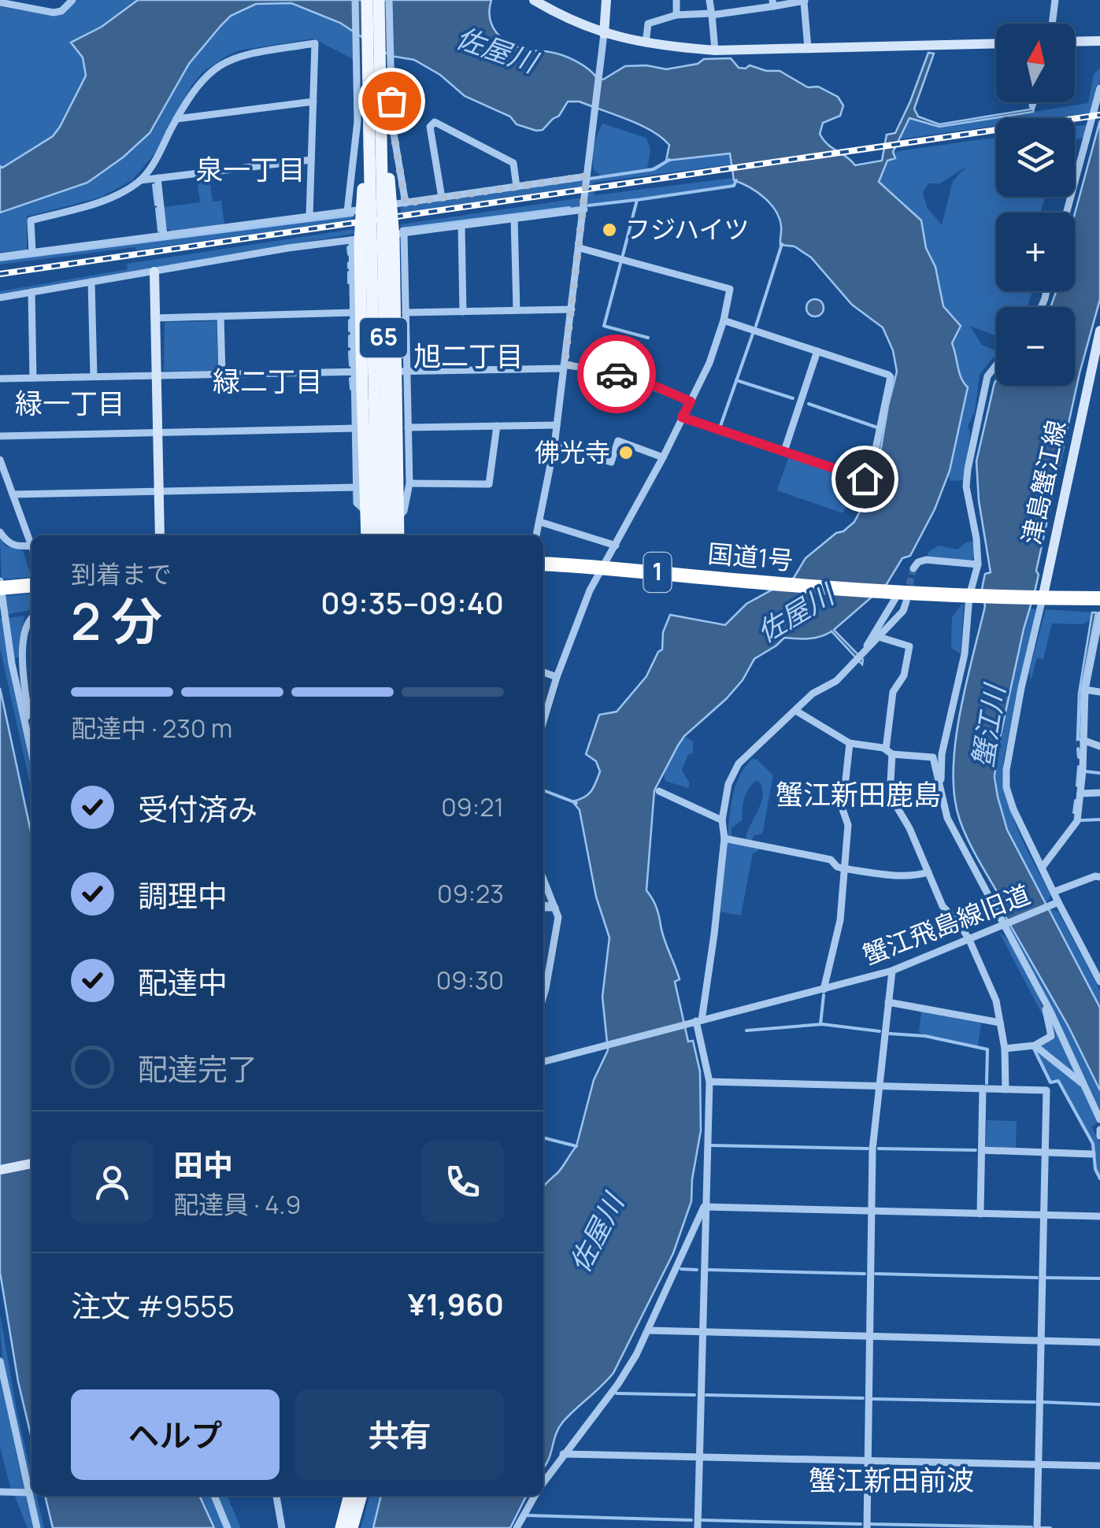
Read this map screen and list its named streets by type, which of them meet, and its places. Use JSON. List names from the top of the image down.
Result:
{
  "streets": {
    "highway": ["国道1号", "1"],
    "main road": ["65"],
    "street": ["津島蟹江線", "蟹江飛島線旧道"]
  },
  "crossings": [
    ["津島蟹江線", "国道1号"],
    ["津島蟹江線", "蟹江飛島線旧道"],
    ["国道1号", "蟹江飛島線旧道"]
  ],
  "districts": [
    "泉一丁目",
    "旭二丁目",
    "緑二丁目",
    "緑一丁目",
    "蟹江新田鹿島",
    "蟹江新田前波"
  ],
  "water": ["佐屋川", "蟹江川"],
  "places": ["フジハイツ", "佛光寺"],
  "north": "top",
  "page": {
    "map_buttons": ["+", "−"],
    "heading": ["2 分", "到着まで", "09:35–09:40"],
    "panel": [
      "田中",
      "配達員 · 4.9",
      "注文 #9555",
      "¥1,960"
    ],
    "bar": "配達中 · 230 m",
    "list": [
      ["受付済み", "09:21"],
      ["調理中", "09:23"],
      ["配達中", "09:30"],
      "配達完了"
    ],
    "buttons": ["ヘルプ", "共有"]
  }
}
